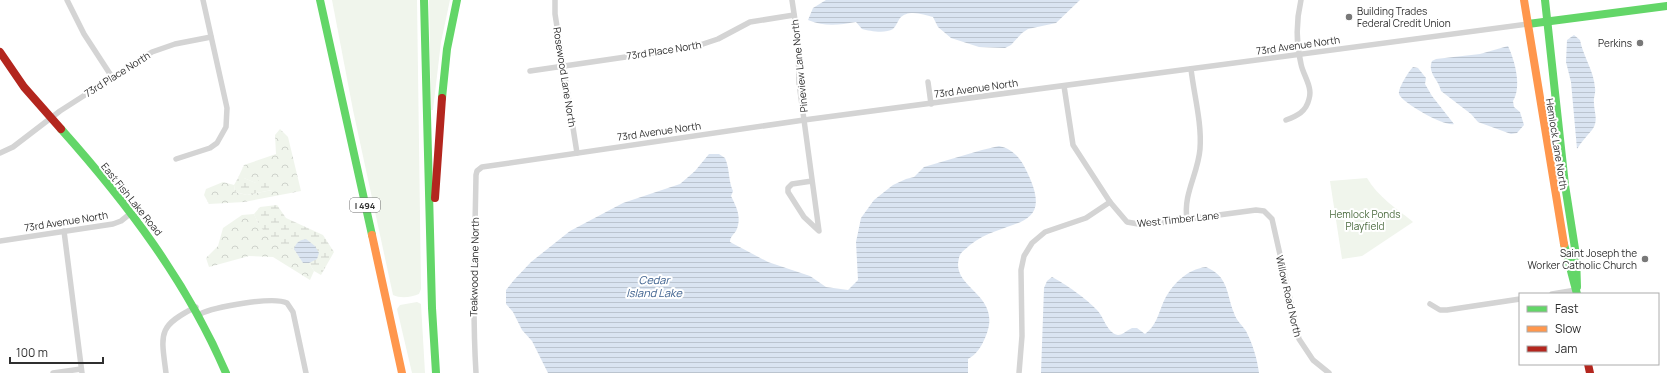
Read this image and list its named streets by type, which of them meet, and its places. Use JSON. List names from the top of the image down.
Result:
{
  "streets": {
    "main road": [
      "73rd Avenue North",
      "Hemlock Lane North",
      "East Fish Lake Road",
      "I 494"
    ],
    "street": [
      "73rd Place North",
      "Pineview Lane North",
      "Rosewood Lane North",
      "West Timber Lane",
      "Teakwood Lane North",
      "Willow Road North"
    ]
  },
  "crossings": [
    ["73rd Avenue North", "Pineview Lane North"],
    ["73rd Avenue North", "Rosewood Lane North"],
    ["73rd Avenue North", "Hemlock Lane North"],
    ["73rd Avenue North", "East Fish Lake Road"],
    ["73rd Avenue North", "West Timber Lane"],
    ["73rd Avenue North", "Teakwood Lane North"],
    ["73rd Place North", "Pineview Lane North"],
    ["73rd Place North", "Rosewood Lane North"],
    ["73rd Place North", "East Fish Lake Road"],
    ["West Timber Lane", "Willow Road North"]
  ],
  "water": ["Cedar Island Lake"],
  "parks": ["Hemlock Ponds Playfield"],
  "places": ["Building Trades Federal Credit Union", "Perkins", "Saint Joseph the Worker Catholic Church"],
  "legend": ["Fast", "Slow", "Jam"],
  "scale_bar": "100 m"
}
